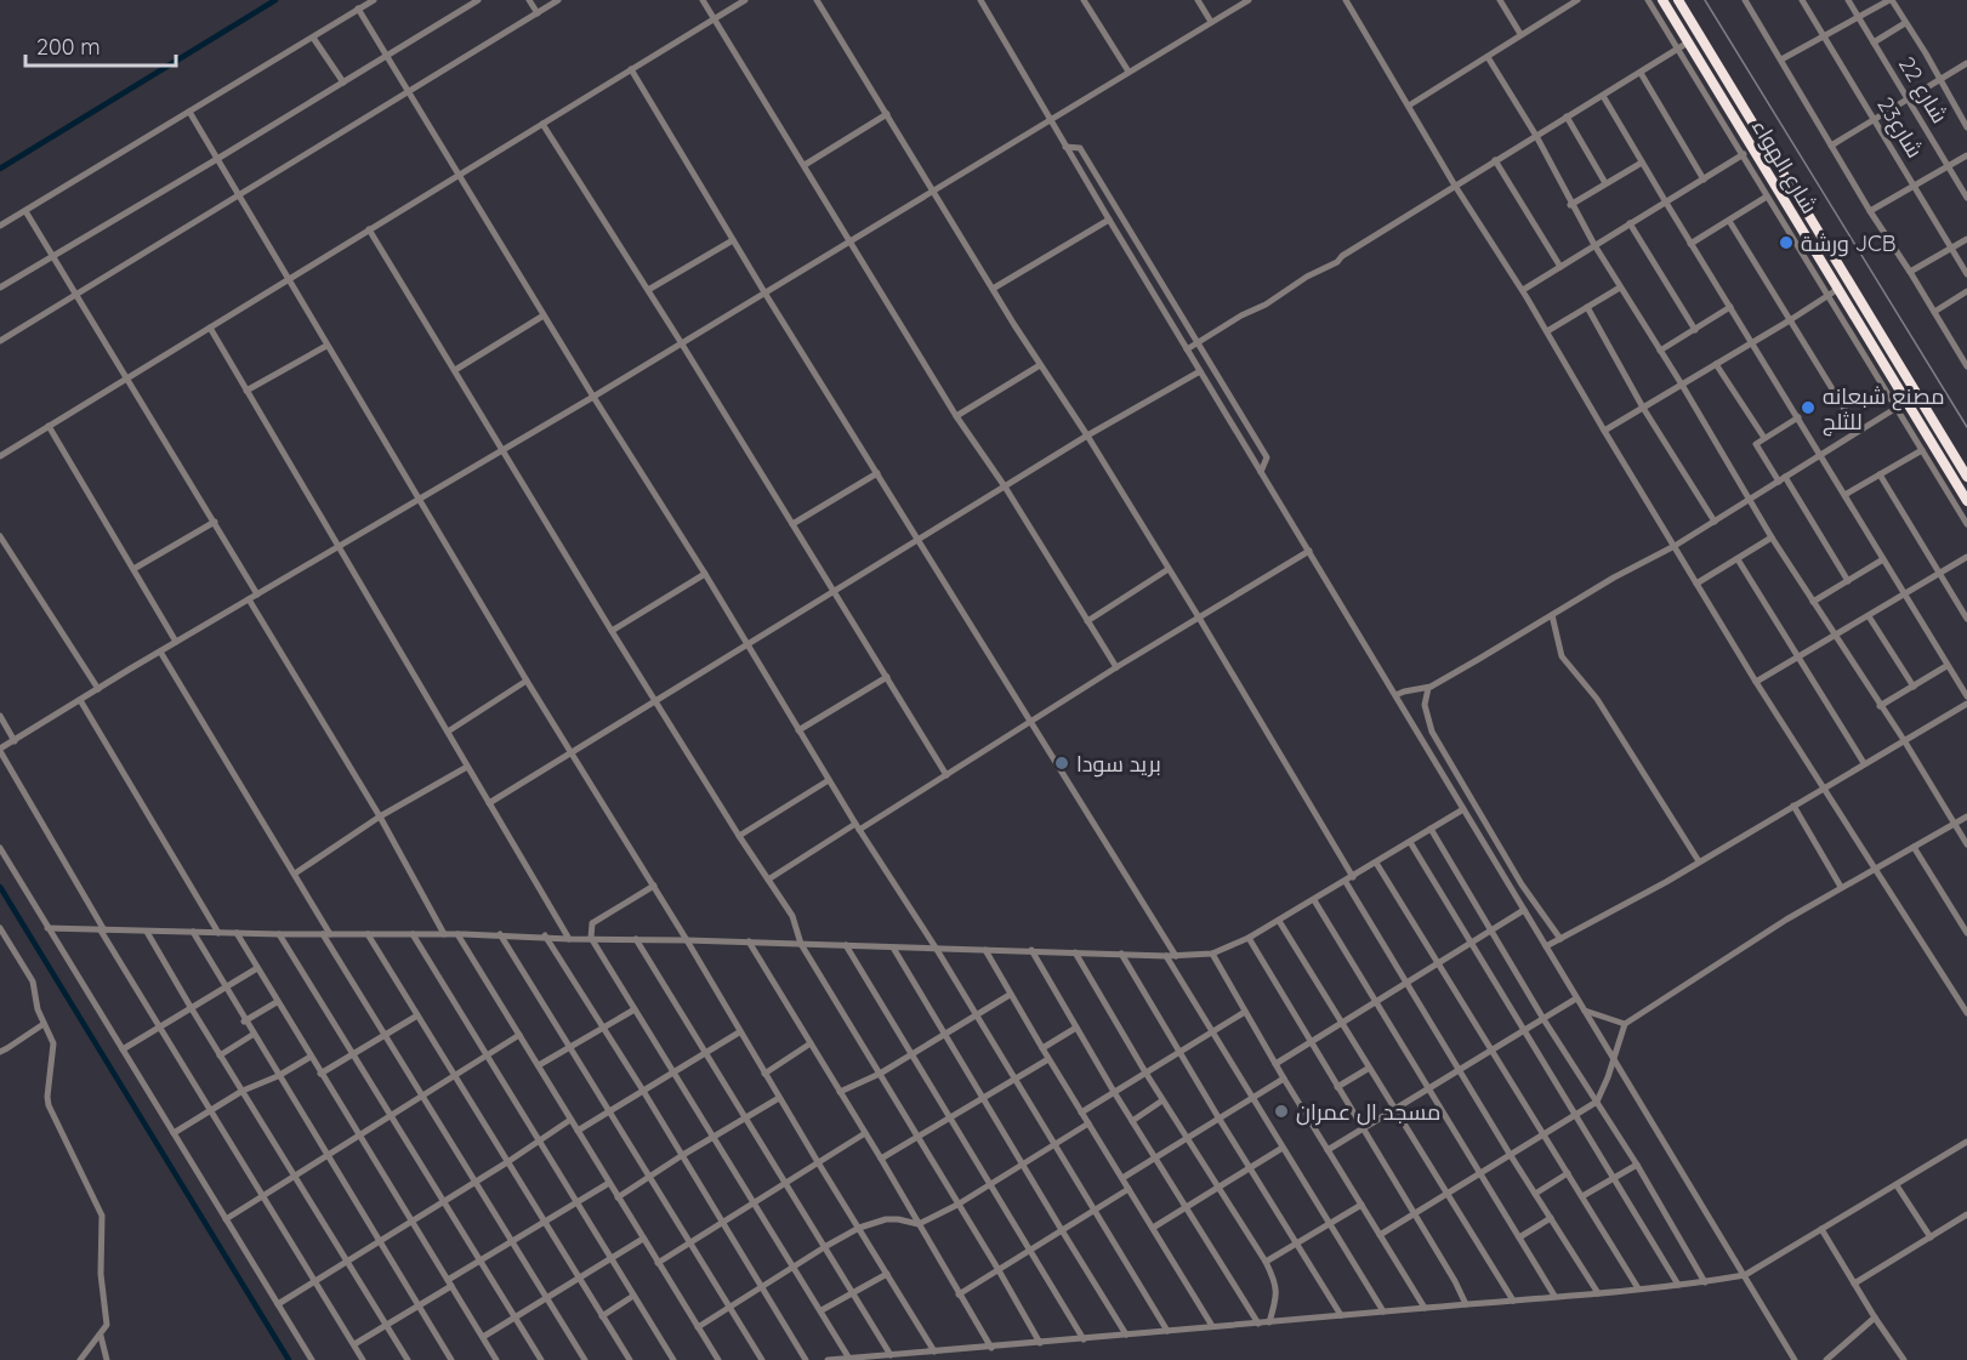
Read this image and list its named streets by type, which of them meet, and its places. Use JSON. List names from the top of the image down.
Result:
{
  "streets": {
    "highway": ["شارع الهواء"],
    "street": ["شارع 22", "شارع23"]
  },
  "places": [
    "ورشة JCB",
    "مصنع شبعانه للثلج",
    "بريد سودا",
    "مسجد ال عمران"
  ],
  "scale_bar": "200 m"
}
